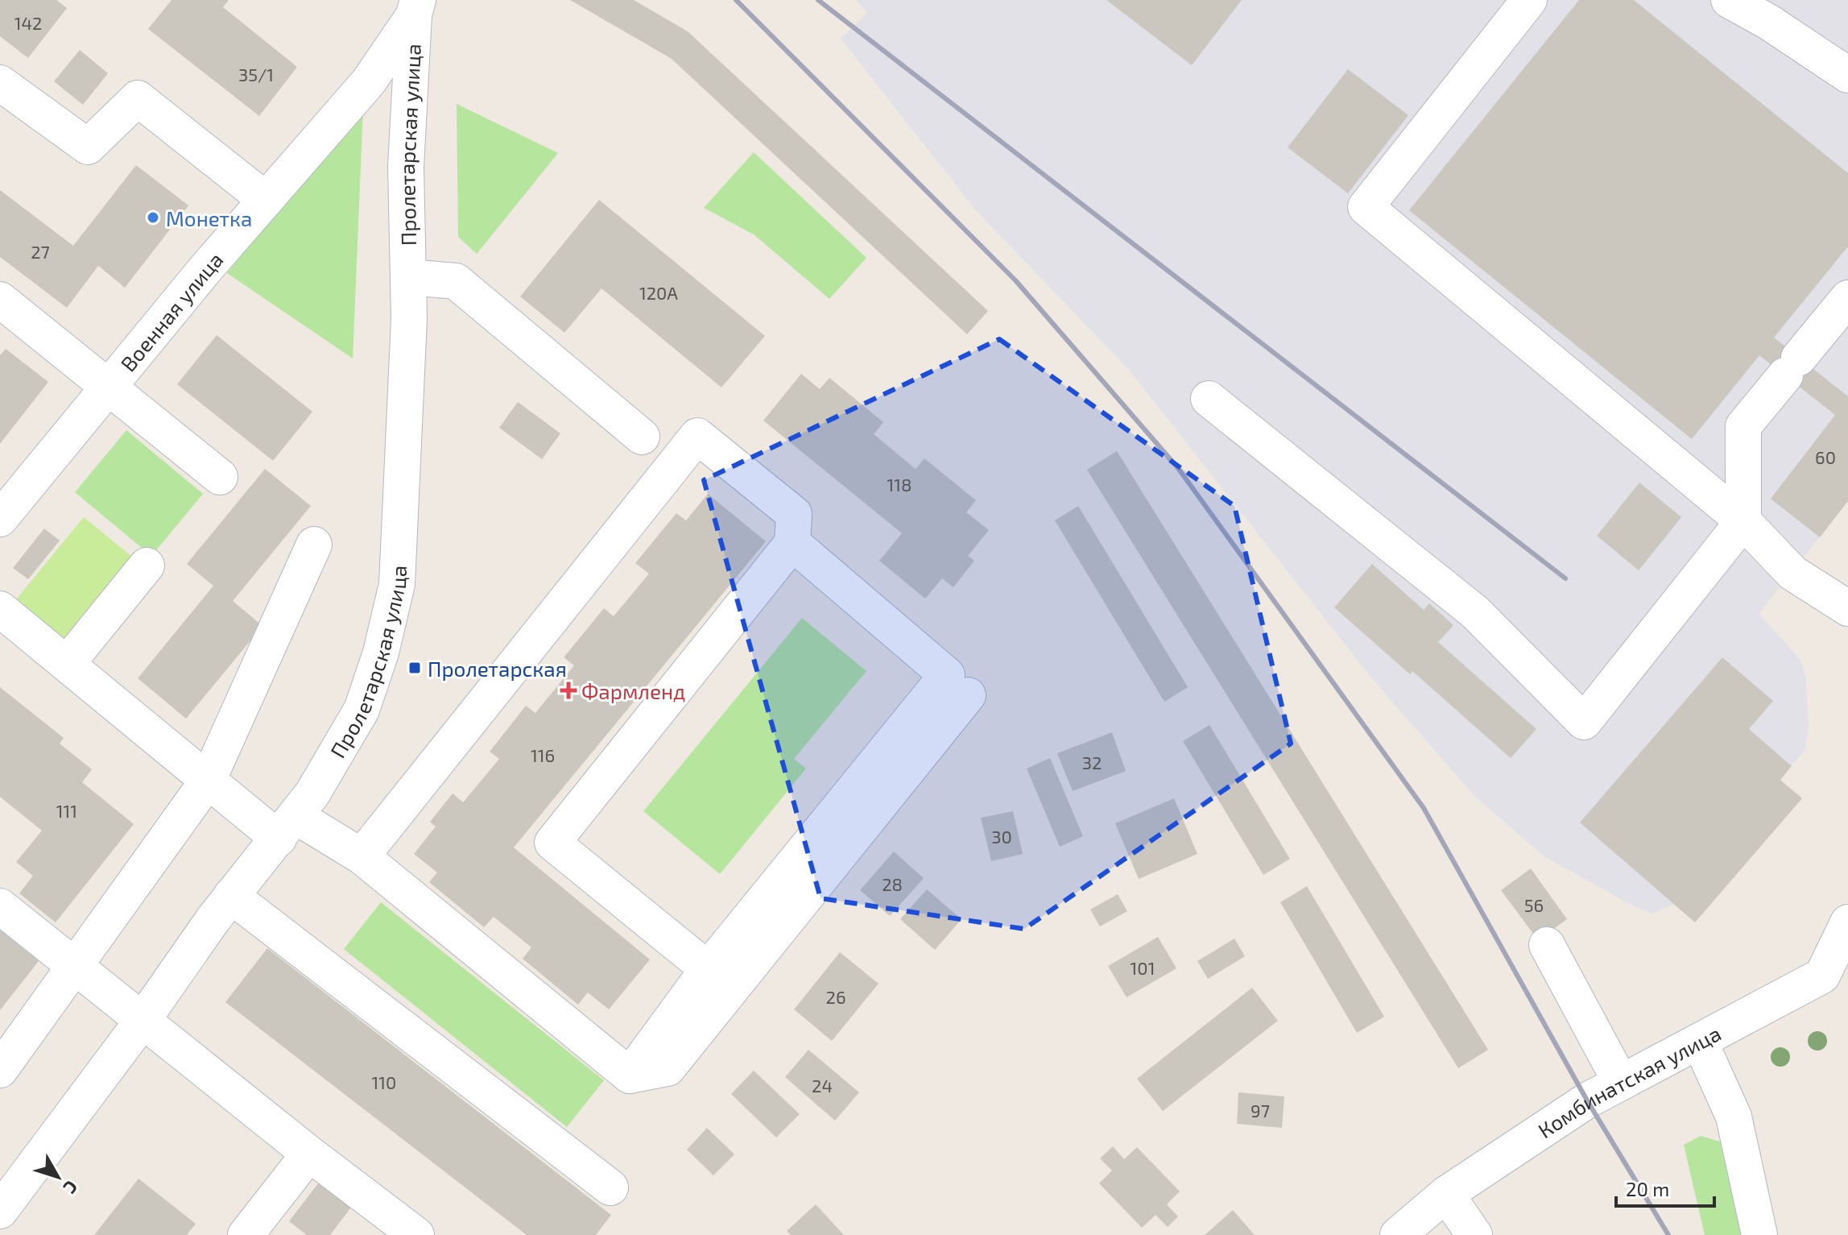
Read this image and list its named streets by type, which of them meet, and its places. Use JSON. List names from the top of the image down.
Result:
{
  "streets": {
    "street": ["Пролетарская улица", "Военная улица", "Комбинатская улица"]
  },
  "crossings": [
    ["Пролетарская улица", "Военная улица"]
  ],
  "places": {
    "other": ["Монетка"],
    "transit": ["Пролетарская"],
    "health": ["Фармленд"]
  },
  "house_numbers": [
    "142",
    "35/1",
    "27",
    "120А",
    "60",
    "118",
    "116",
    "32",
    "111",
    "30",
    "28",
    "56",
    "101",
    "26",
    "110",
    "24",
    "97"
  ],
  "scale_bar": "20 m",
  "north": "bottom right"
}
